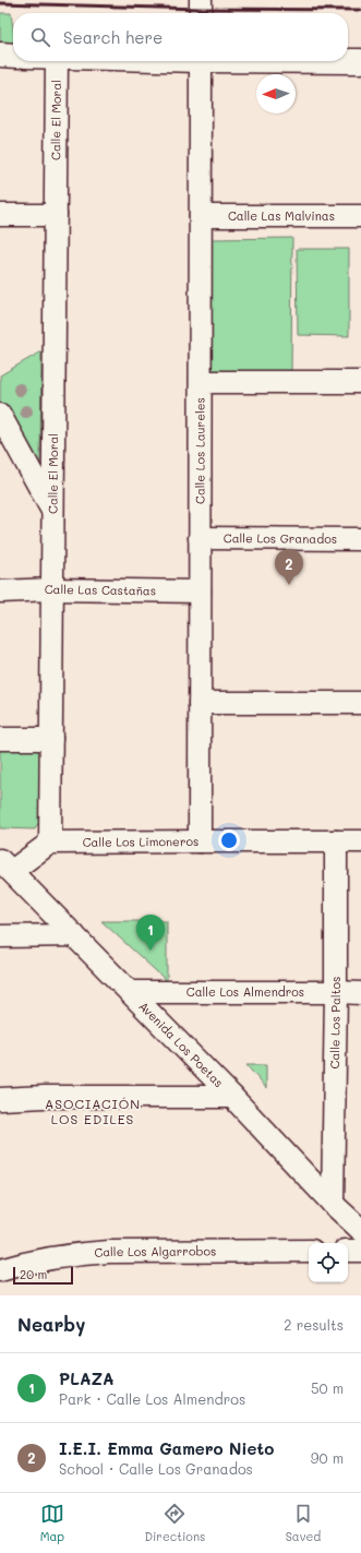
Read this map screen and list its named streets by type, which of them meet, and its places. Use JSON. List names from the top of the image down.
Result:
{
  "streets": {
    "street": [
      "Calle El Moral",
      "Calle Las Malvinas",
      "Calle Los Laureles",
      "Calle Los Granados",
      "Calle Las Castañas",
      "Calle Los Limoneros",
      "Calle Los Almendros",
      "Calle Los Paltos",
      "Avenida Los Poetas",
      "Calle Los Algarrobos"
    ]
  },
  "crossings": [
    ["Calle El Moral", "Calle Las Castañas"],
    ["Calle El Moral", "Calle Los Limoneros"],
    ["Calle Las Malvinas", "Calle Los Laureles"],
    ["Calle Los Laureles", "Calle Los Granados"],
    ["Calle Los Laureles", "Calle Las Castañas"],
    ["Calle Los Laureles", "Calle Los Limoneros"],
    ["Calle Los Limoneros", "Calle Los Paltos"],
    ["Calle Los Almendros", "Calle Los Paltos"],
    ["Calle Los Almendros", "Avenida Los Poetas"],
    ["Calle Los Paltos", "Avenida Los Poetas"]
  ],
  "districts": ["ASOCIACIÓN LOS EDILES"],
  "scale_bar": "20 m",
  "north": "left",
  "page": {
    "search": "Search here",
    "pins": ["2", "1"],
    "scale": "20 m",
    "heading": ["Nearby", "2 results"],
    "list": [
      {
        "mark": "1",
        "name": "PLAZA",
        "note": "Park · Calle Los Almendros",
        "value": "50 m"
      },
      {
        "mark": "2",
        "name": "I.E.I. Emma Gamero Nieto",
        "note": "School · Calle Los Granados",
        "value": "90 m"
      }
    ],
    "nav": ["Map", "Directions", "Saved"]
  }
}
